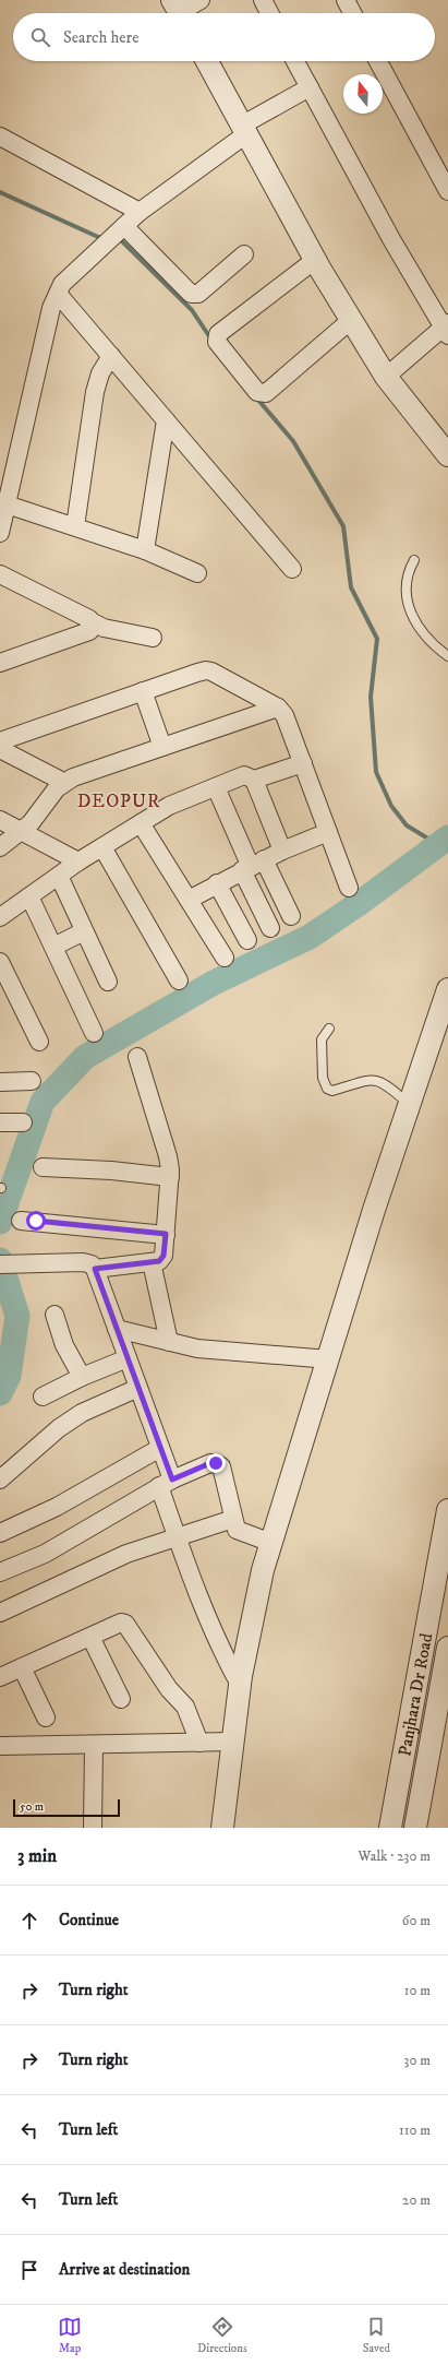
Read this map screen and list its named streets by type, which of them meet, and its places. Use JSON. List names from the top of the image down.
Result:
{
  "streets": {
    "street": ["Panjhara Dr Road"]
  },
  "districts": ["DEOPUR"],
  "scale_bar": "50 m",
  "north": "top",
  "page": {
    "search": "Search here",
    "scale": "50 m",
    "heading": ["3 min", "Walk · 230 m"],
    "list": [
      ["Continue", "60 m"],
      ["Turn right", "10 m"],
      ["Turn right", "30 m"],
      ["Turn left", "110 m"],
      ["Turn left", "20 m"],
      "Arrive at destination"
    ],
    "nav": ["Map", "Directions", "Saved"]
  }
}
